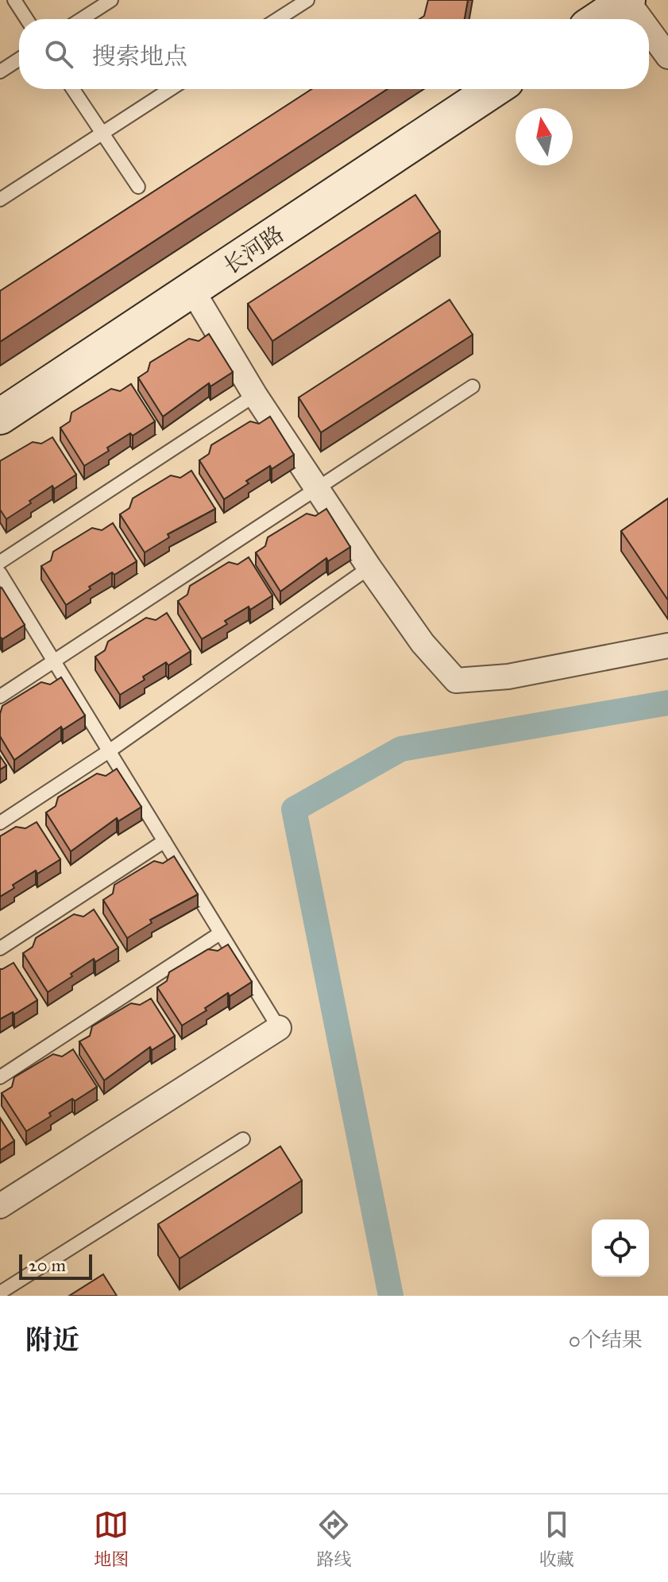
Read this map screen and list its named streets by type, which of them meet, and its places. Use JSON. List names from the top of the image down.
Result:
{
  "streets": {
    "street": ["长河路"]
  },
  "scale_bar": "20 m",
  "north": "top",
  "page": {
    "search": "搜索地点",
    "scale": "20 m",
    "heading": ["附近", "0个结果"],
    "nav": ["地图", "路线", "收藏"]
  }
}
